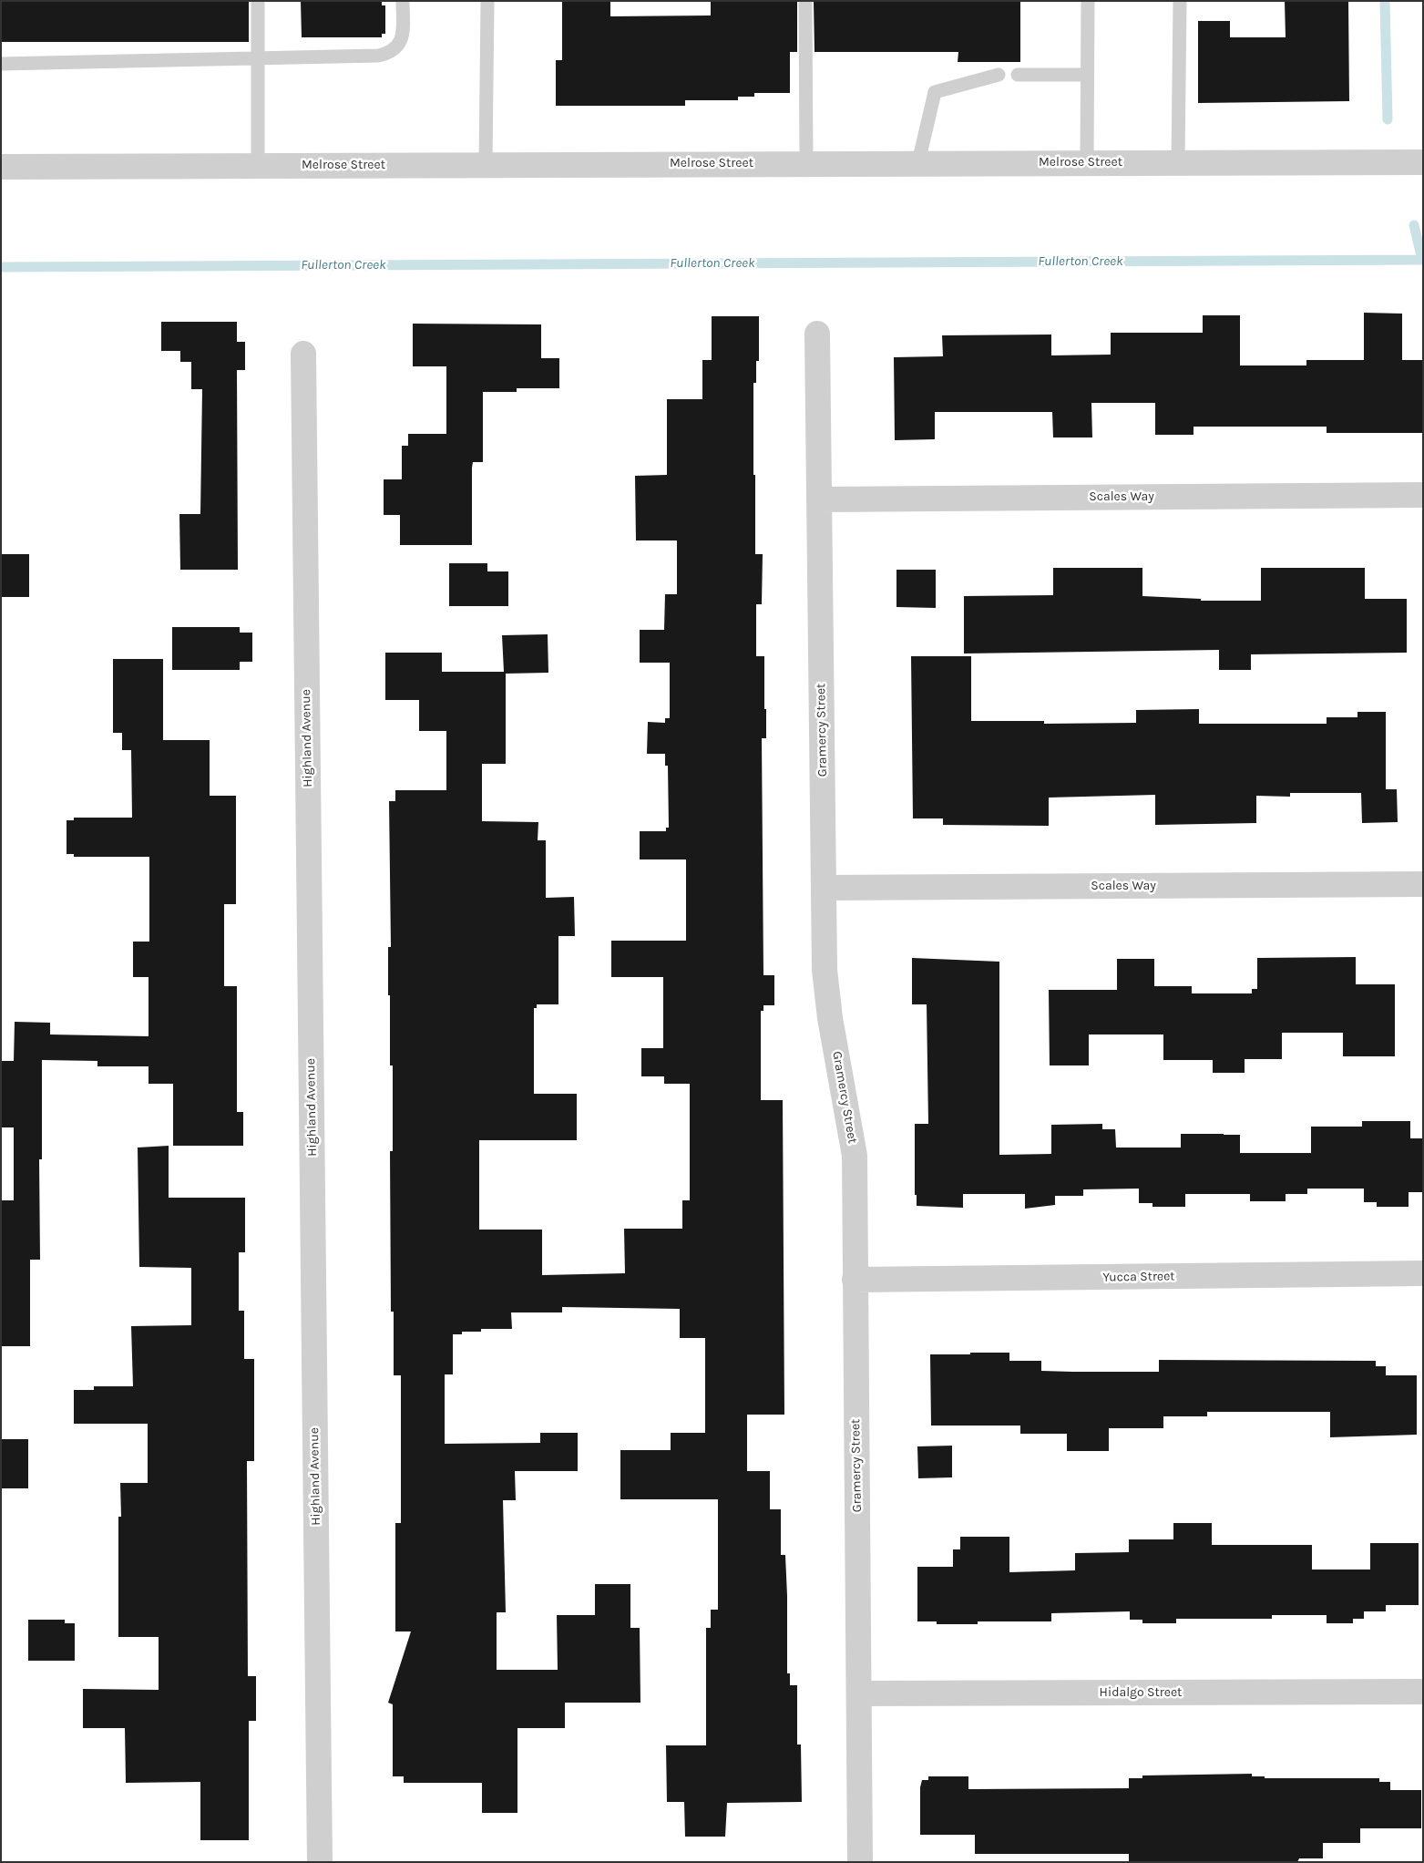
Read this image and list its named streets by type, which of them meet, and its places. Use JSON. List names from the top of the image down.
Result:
{
  "streets": {
    "street": [
      "Melrose Street",
      "Scales Way",
      "Gramercy Street",
      "Highland Avenue",
      "Yucca Street",
      "Hidalgo Street"
    ]
  },
  "crossings": [
    ["Scales Way", "Gramercy Street"],
    ["Gramercy Street", "Yucca Street"],
    ["Gramercy Street", "Hidalgo Street"]
  ],
  "water": ["Fullerton Creek"]
}
